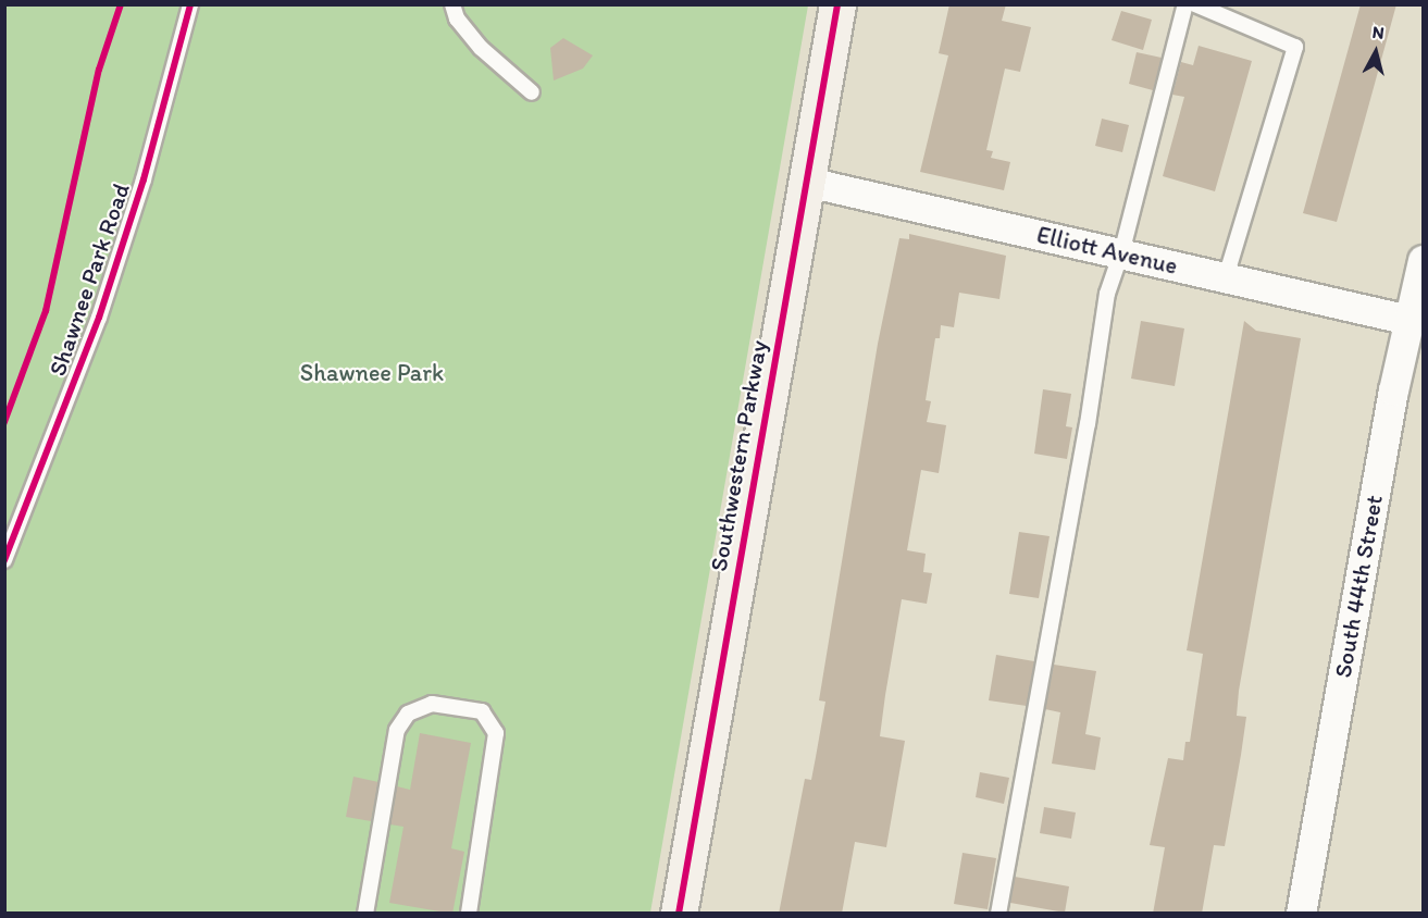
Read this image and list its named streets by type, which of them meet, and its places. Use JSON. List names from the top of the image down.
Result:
{
  "streets": {
    "street": ["Elliott Avenue", "Southwestern Parkway", "South 44th Street"],
    "lane": ["Shawnee Park Road"]
  },
  "crossings": [
    ["Elliott Avenue", "Southwestern Parkway"],
    ["Elliott Avenue", "South 44th Street"]
  ],
  "parks": ["Shawnee Park"],
  "north": "top"
}
